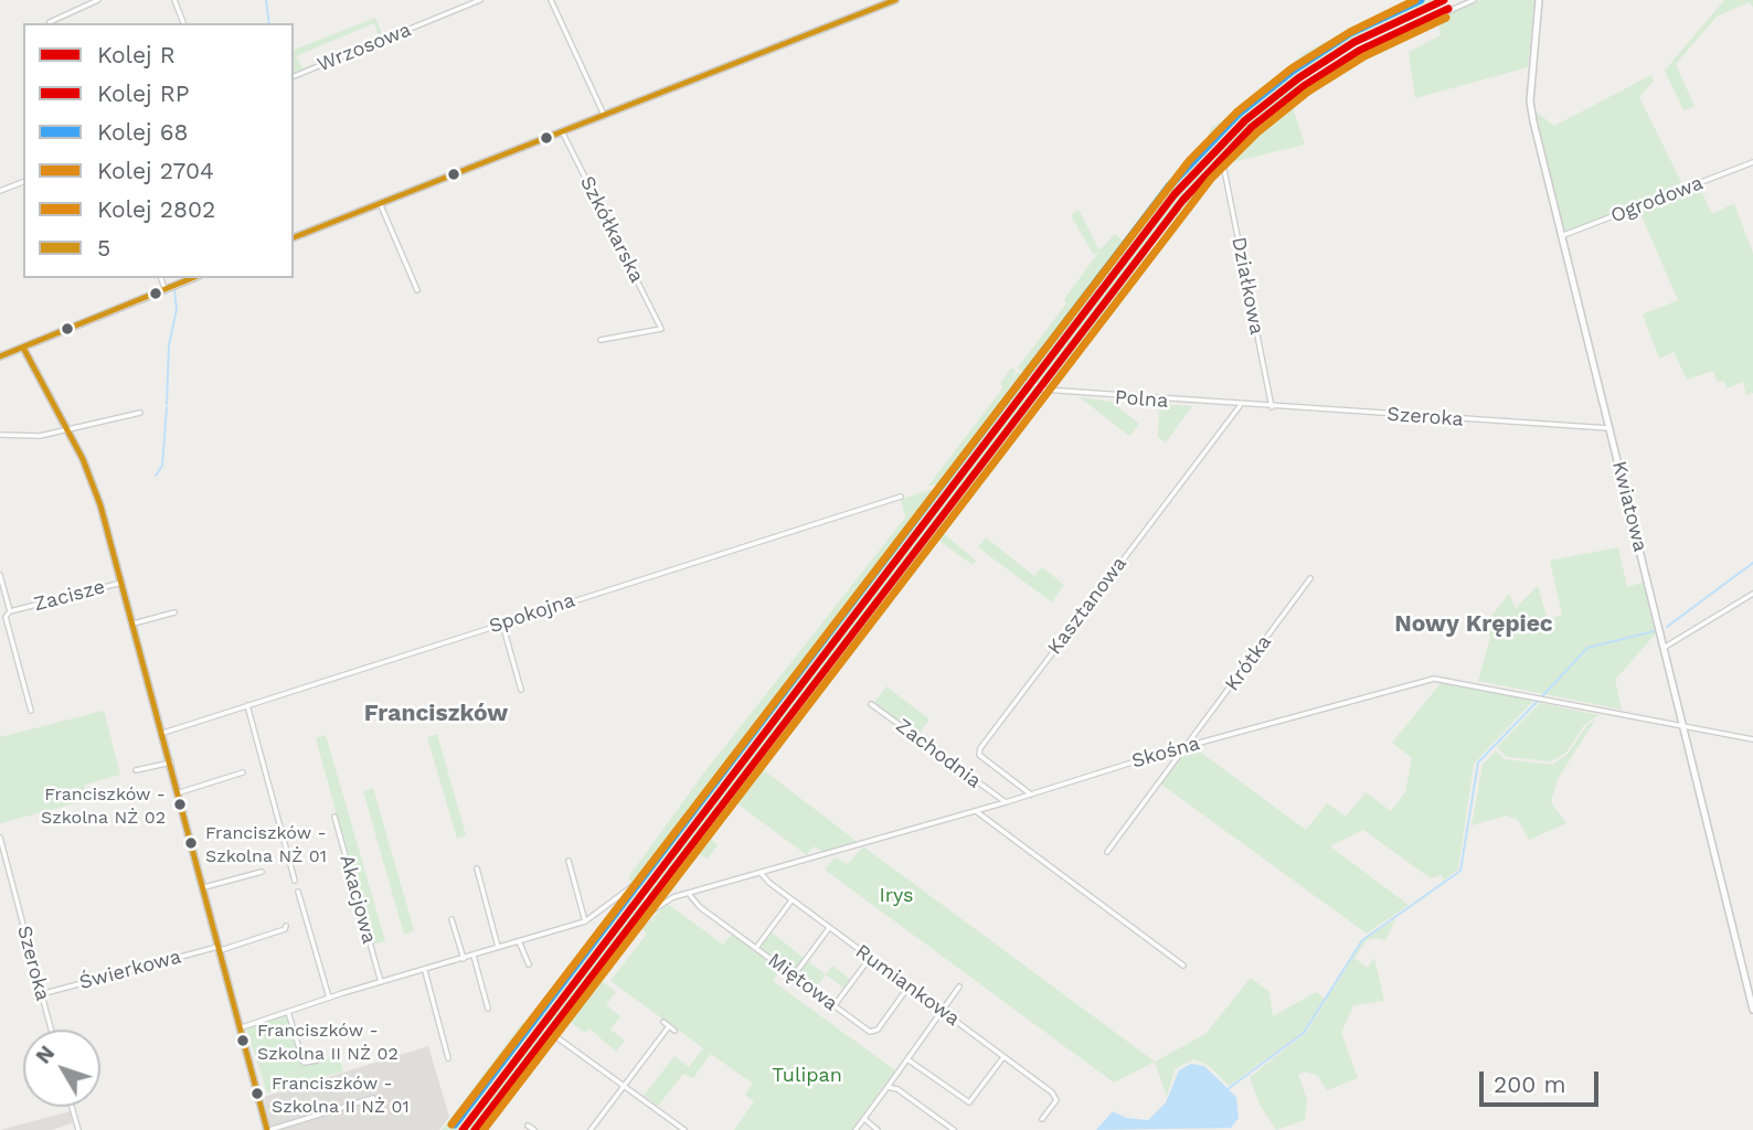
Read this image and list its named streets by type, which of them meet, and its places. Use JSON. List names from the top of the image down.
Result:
{
  "streets": {
    "street": [
      "Wrzosowa",
      "Ogrodowa",
      "Szkółkarska",
      "Działkowa",
      "Polna",
      "Szeroka",
      "Kwiatowa",
      "Zacisze",
      "Kasztanowa",
      "Spokojna",
      "Krótka",
      "Skośna",
      "Zachodnia",
      "Akacjowa",
      "Świerkowa",
      "Miętowa",
      "Rumiankowa"
    ]
  },
  "crossings": [
    ["Ogrodowa", "Kwiatowa"],
    ["Działkowa", "Szeroka"],
    ["Polna", "Szeroka"],
    ["Polna", "Kasztanowa"],
    ["Szeroka", "Kwiatowa"],
    ["Szeroka", "Kasztanowa"],
    ["Szeroka", "Świerkowa"],
    ["Kwiatowa", "Skośna"],
    ["Kasztanowa", "Skośna"],
    ["Krótka", "Skośna"],
    ["Skośna", "Zachodnia"],
    ["Skośna", "Miętowa"],
    ["Skośna", "Rumiankowa"],
    ["Miętowa", "Rumiankowa"]
  ],
  "districts": ["Nowy Krępiec", "Franciszków"],
  "parks": ["Irys", "Tulipan"],
  "places": [
    "Franciszków - Szkolna NŻ 02",
    "Franciszków - Szkolna NŻ 01",
    "Franciszków - Szkolna II NŻ 02",
    "Franciszków - Szkolna II NŻ 01"
  ],
  "lines": [
    "rail line R",
    "rail line 68",
    "rail line 2704",
    "transit line 5",
    "rail line RP",
    "rail line 2802"
  ],
  "legend": [
    "Kolej R",
    "Kolej RP",
    "Kolej 68",
    "Kolej 2704",
    "Kolej 2802",
    "5"
  ],
  "scale_bar": "200 m",
  "north": "top left"
}
